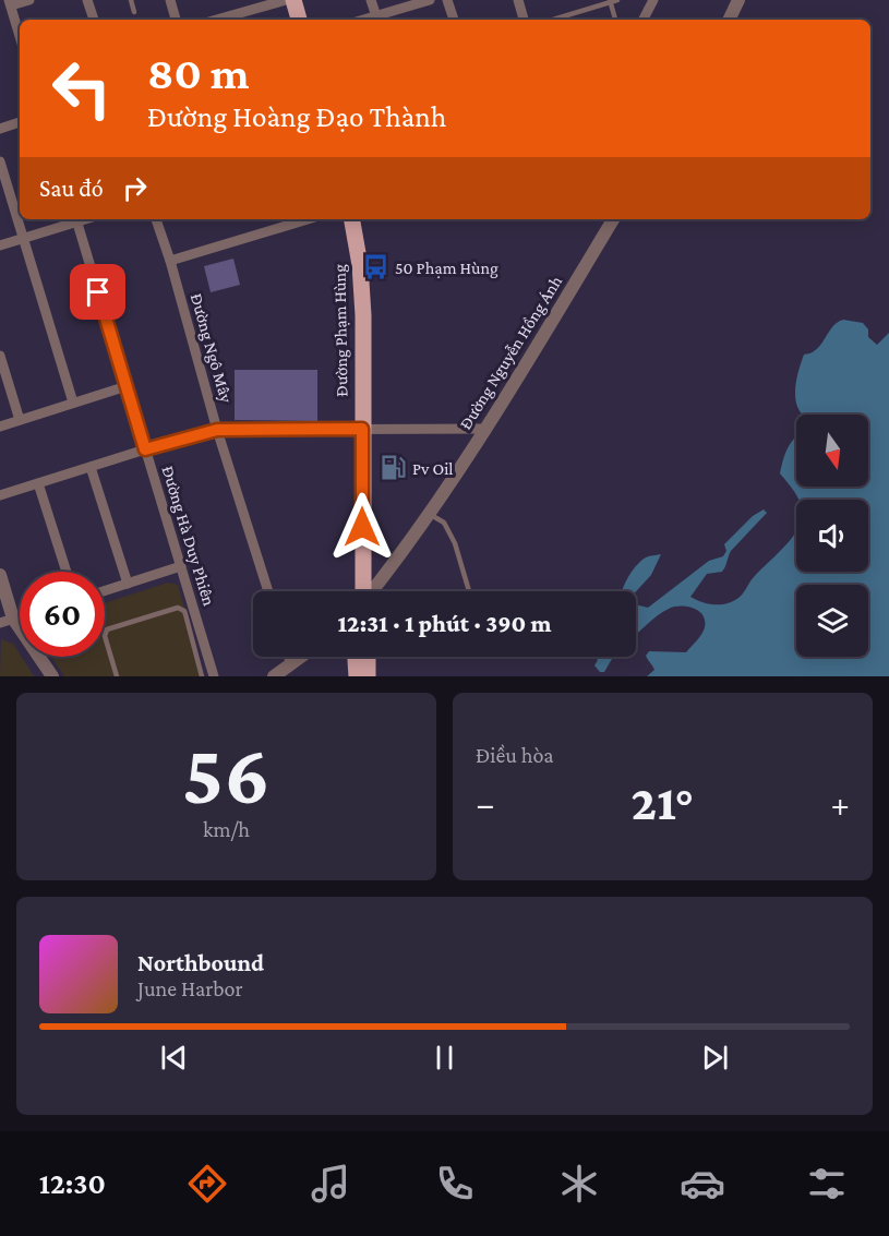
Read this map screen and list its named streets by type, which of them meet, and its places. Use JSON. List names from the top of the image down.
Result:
{
  "streets": {
    "main road": ["Đường Phạm Hùng"],
    "street": ["Đường Ngô Mây", "Đường Nguyễn Hồng Ánh", "Đường Hà Duy Phiên"]
  },
  "places": {
    "bus stop": ["50 Phạm Hùng"],
    "fuel station": ["Pv Oil"]
  },
  "north": "bottom",
  "page": {
    "turn": ["80 m", "Đường Hoàng Đạo Thành"],
    "then": "Sau đó",
    "limit": "60",
    "trip": "12:31 · 1 phút · 390 m",
    "tile": [
      ["56", "km/h"],
      "Điều hòa"
    ],
    "heat": ["−", "21°", "+"],
    "song": ["Northbound", "June Harbor"],
    "tabs": "12:30"
  }
}
